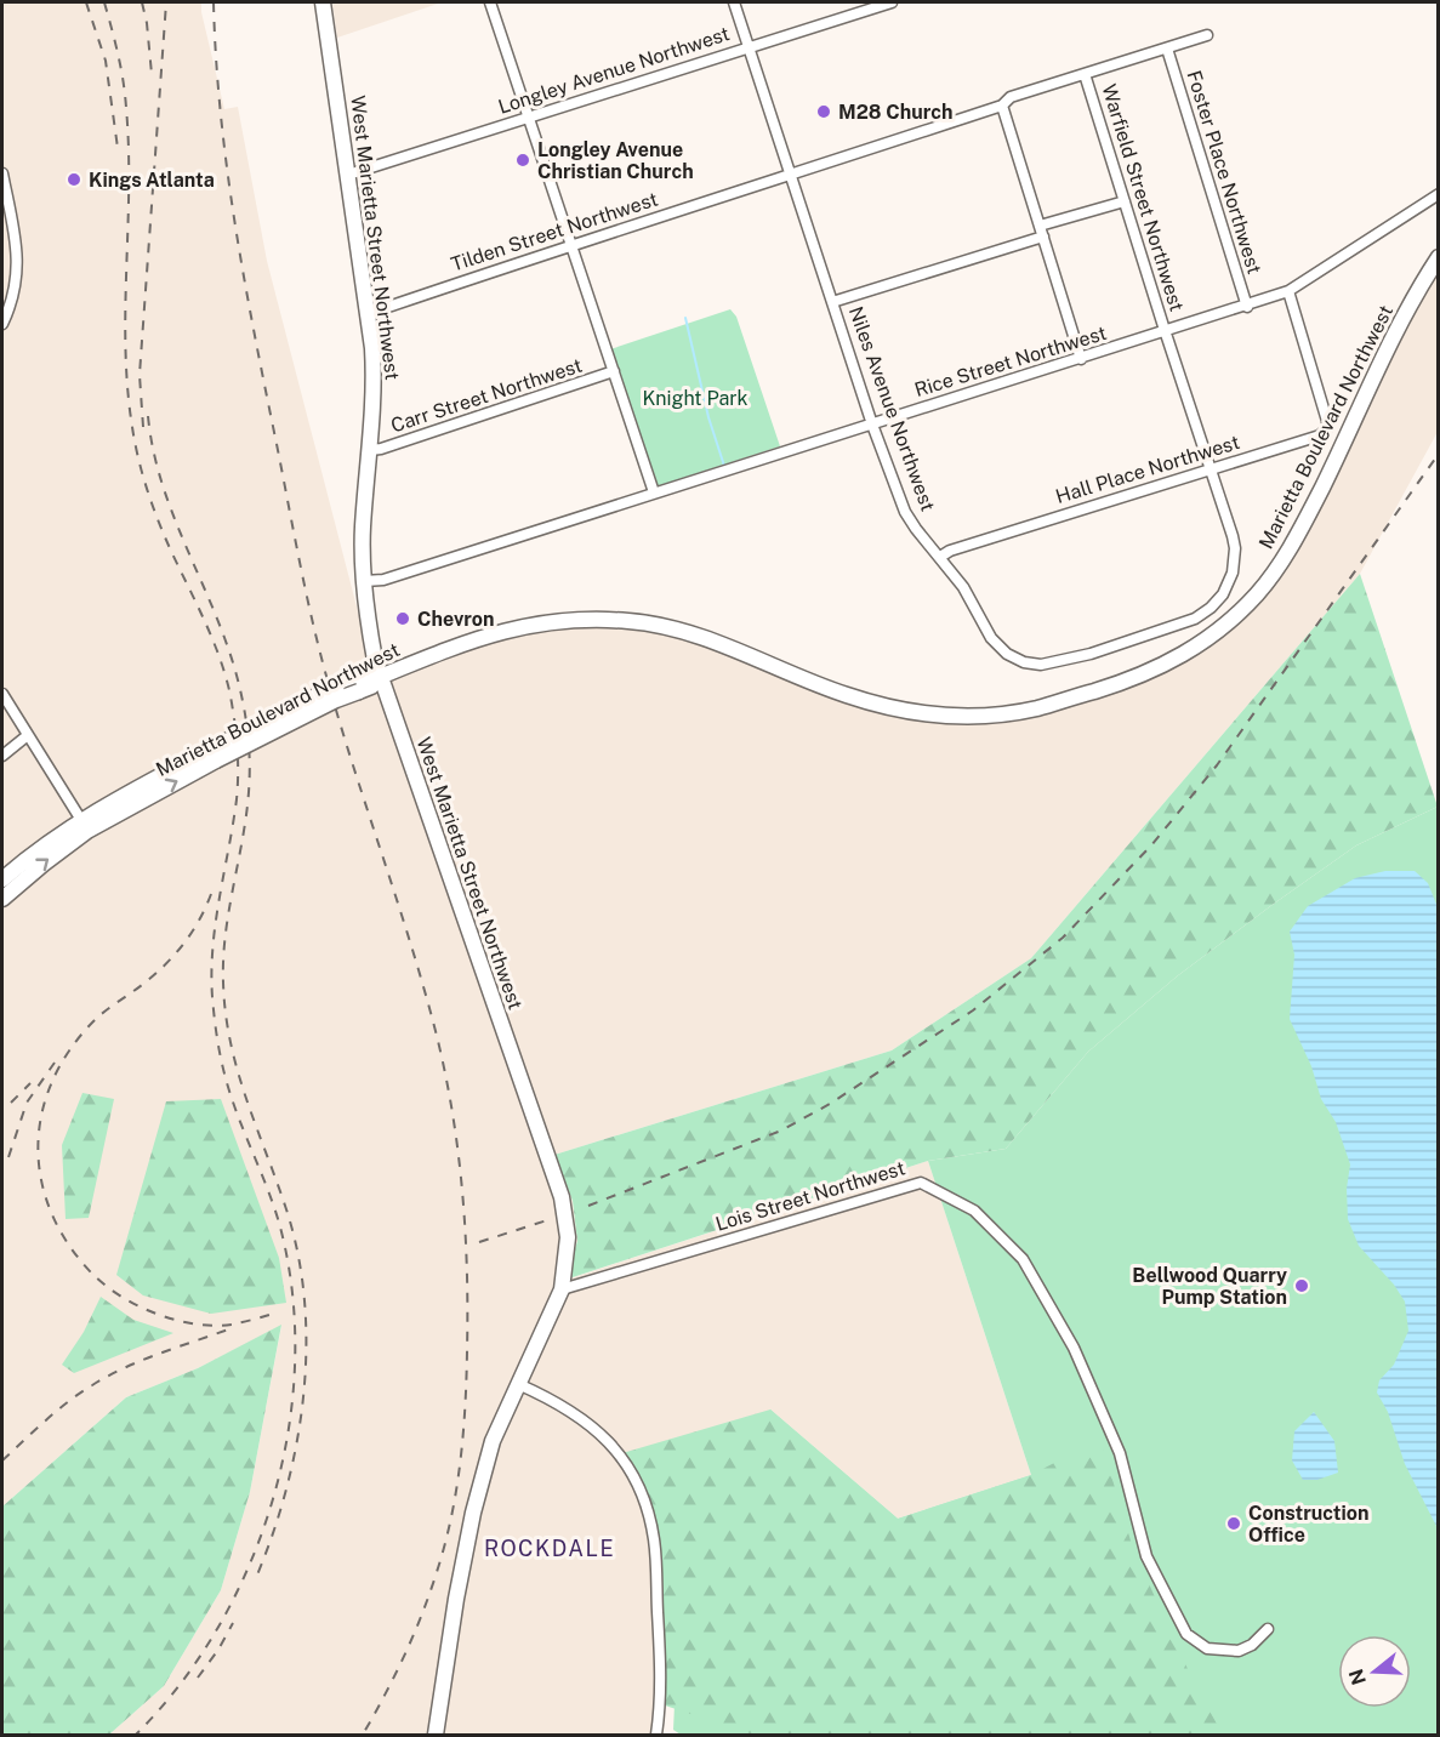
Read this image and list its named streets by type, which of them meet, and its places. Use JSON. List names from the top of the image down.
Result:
{
  "streets": {
    "main road": ["West Marietta Street Northwest", "Marietta Boulevard Northwest"],
    "street": [
      "Longley Avenue Northwest",
      "Foster Place Northwest",
      "Warfield Street Northwest",
      "Tilden Street Northwest",
      "Rice Street Northwest",
      "Carr Street Northwest",
      "Niles Avenue Northwest",
      "Hall Place Northwest",
      "Lois Street Northwest"
    ]
  },
  "crossings": [
    ["Longley Avenue Northwest", "West Marietta Street Northwest"],
    ["Longley Avenue Northwest", "Niles Avenue Northwest"],
    ["Foster Place Northwest", "Tilden Street Northwest"],
    ["Foster Place Northwest", "Rice Street Northwest"],
    ["Warfield Street Northwest", "Tilden Street Northwest"],
    ["Warfield Street Northwest", "Rice Street Northwest"],
    ["Warfield Street Northwest", "Niles Avenue Northwest"],
    ["Tilden Street Northwest", "West Marietta Street Northwest"],
    ["Tilden Street Northwest", "Niles Avenue Northwest"],
    ["West Marietta Street Northwest", "Rice Street Northwest"],
    ["West Marietta Street Northwest", "Carr Street Northwest"],
    ["West Marietta Street Northwest", "Marietta Boulevard Northwest"],
    ["West Marietta Street Northwest", "Lois Street Northwest"],
    ["Rice Street Northwest", "Niles Avenue Northwest"],
    ["Rice Street Northwest", "Hall Place Northwest"],
    ["Niles Avenue Northwest", "Hall Place Northwest"]
  ],
  "districts": ["ROCKDALE"],
  "parks": ["Knight Park"],
  "places": [
    "M28 Church",
    "Longley Avenue Christian Church",
    "Kings Atlanta",
    "Chevron",
    "Bellwood Quarry Pump Station",
    "Construction Office"
  ],
  "north": "left"
}
